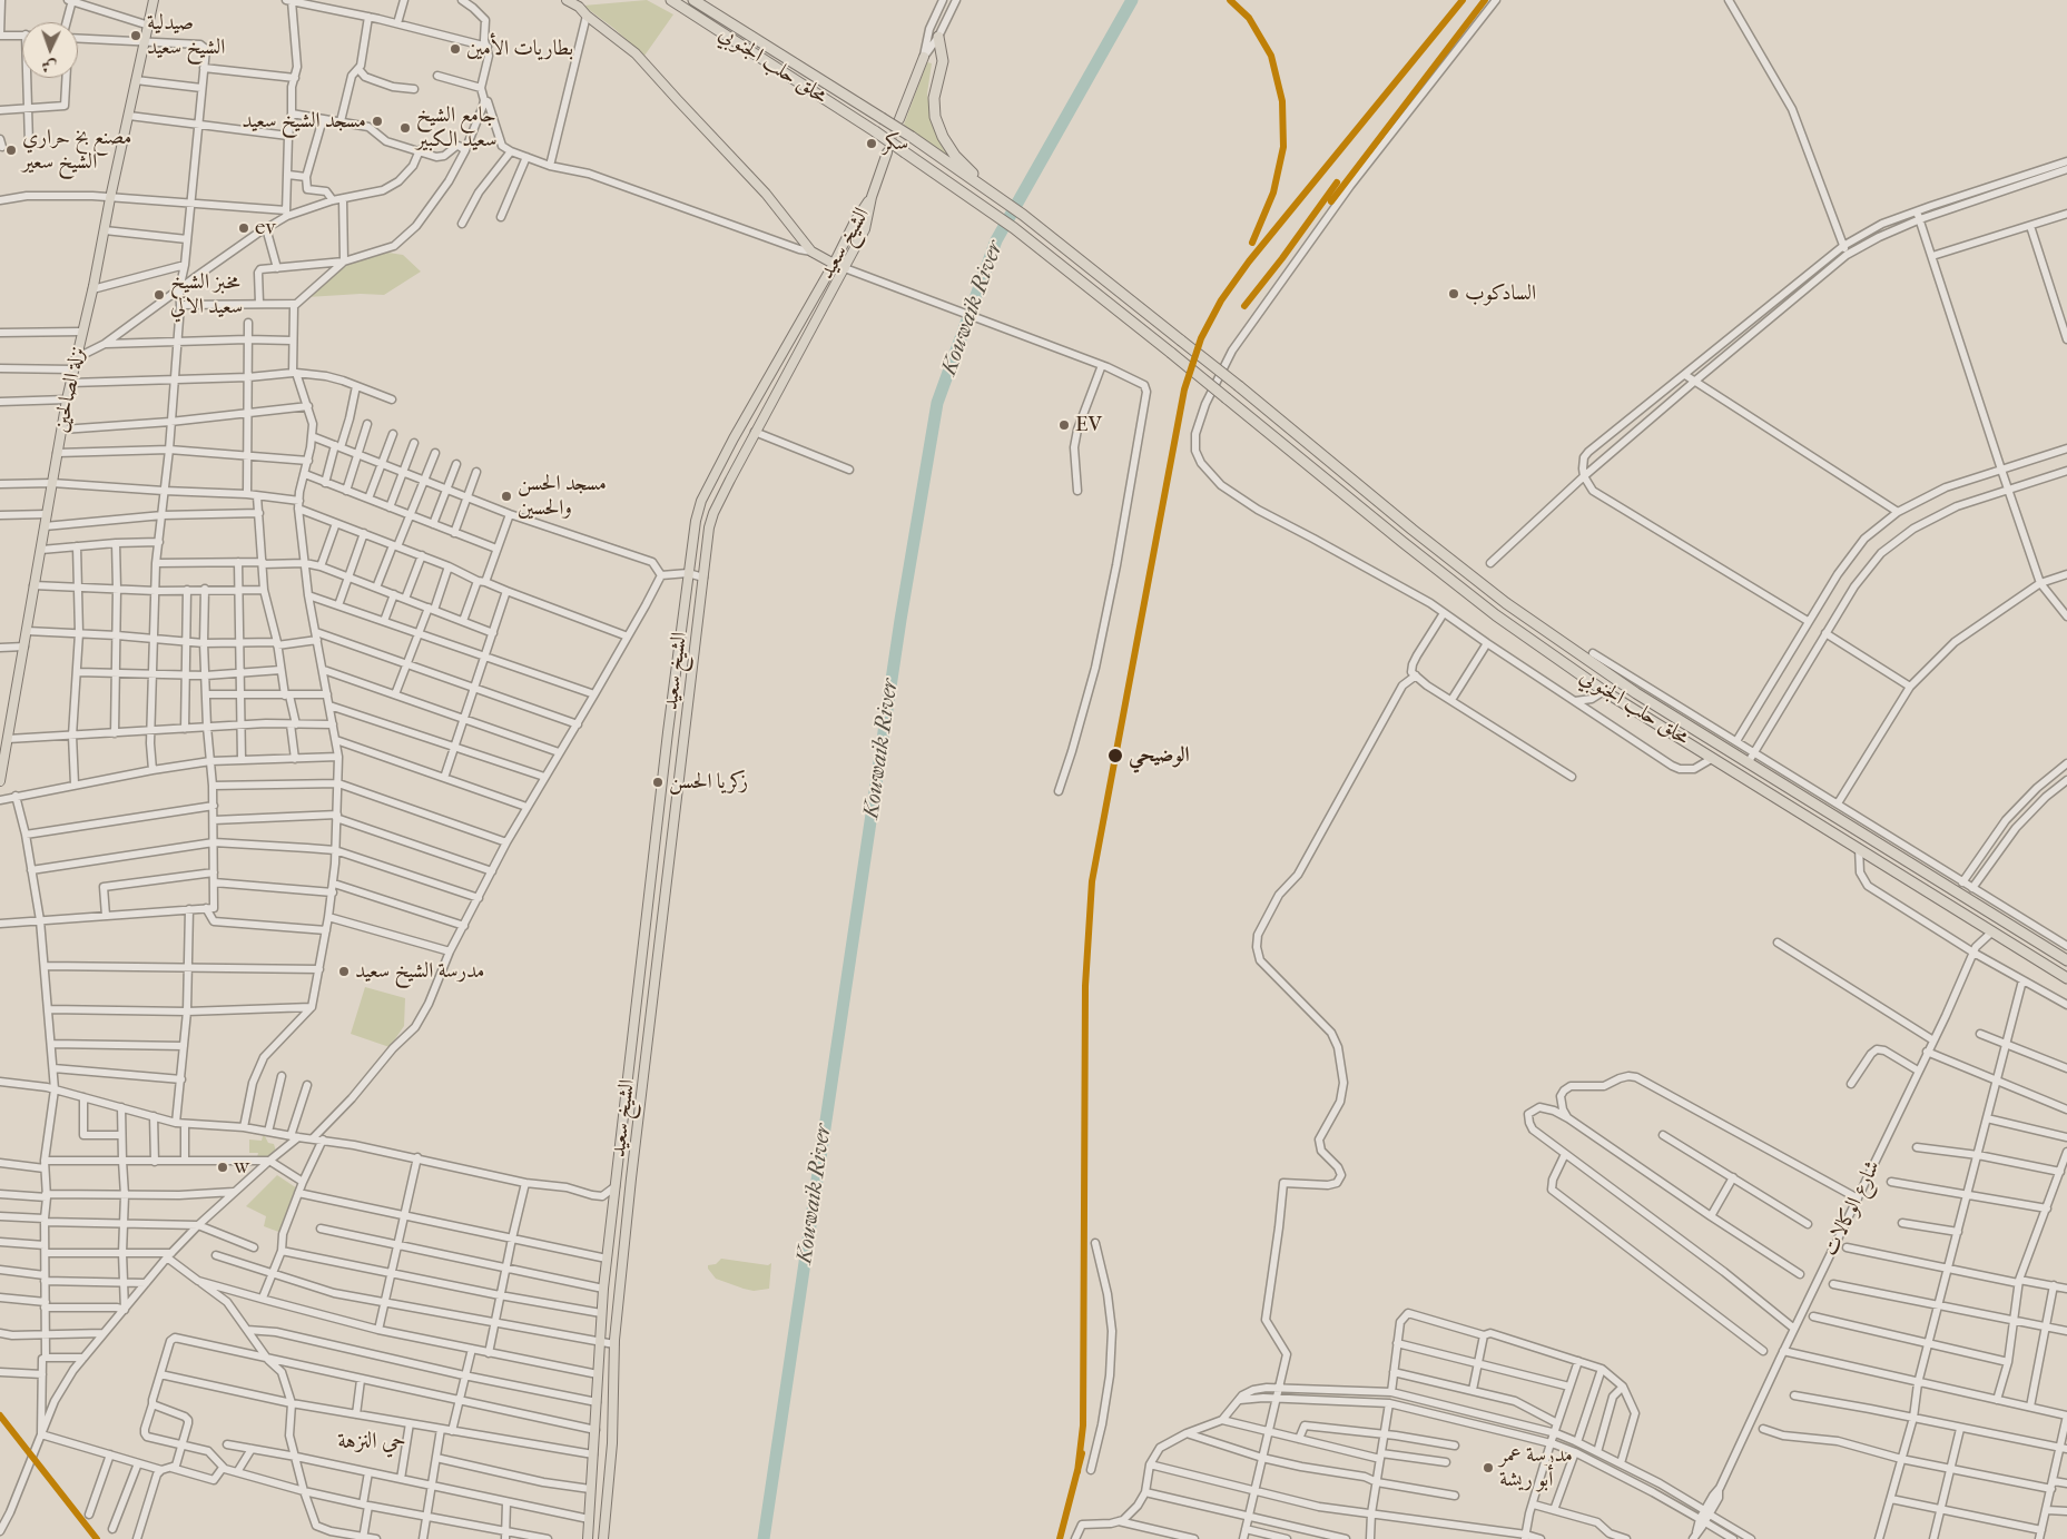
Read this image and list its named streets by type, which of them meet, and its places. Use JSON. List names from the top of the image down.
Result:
{
  "streets": {
    "highway": ["محلق حلب الجنوبي"],
    "main road": ["الشيخ سعيد", "نزلة الصالحين"],
    "street": ["شارع الوكالات"]
  },
  "crossings": [
    ["محلق حلب الجنوبي", "شارع الوكالات"]
  ],
  "districts": ["حي النزهة"],
  "water": ["Kouwaik River"],
  "places": [
    "صيدلية الشيخ سعيد",
    "بطاريات الأمين",
    "مسجد الشيخ سعيد",
    "جامع الشيخ سعيد الكبير",
    "سكر",
    "مصنع بخ حراري الشيخ سعير",
    "ev",
    "السادكوب",
    "مخبز الشيخ سعيد الالي",
    "EV",
    "مسجد الحسن والحسين",
    "الوضيحي",
    "زكريا الحسن",
    "مدرسة الشيخ سعيد",
    "w",
    "مدرسة عمر أبو ريشة"
  ],
  "north": "bottom"
}
